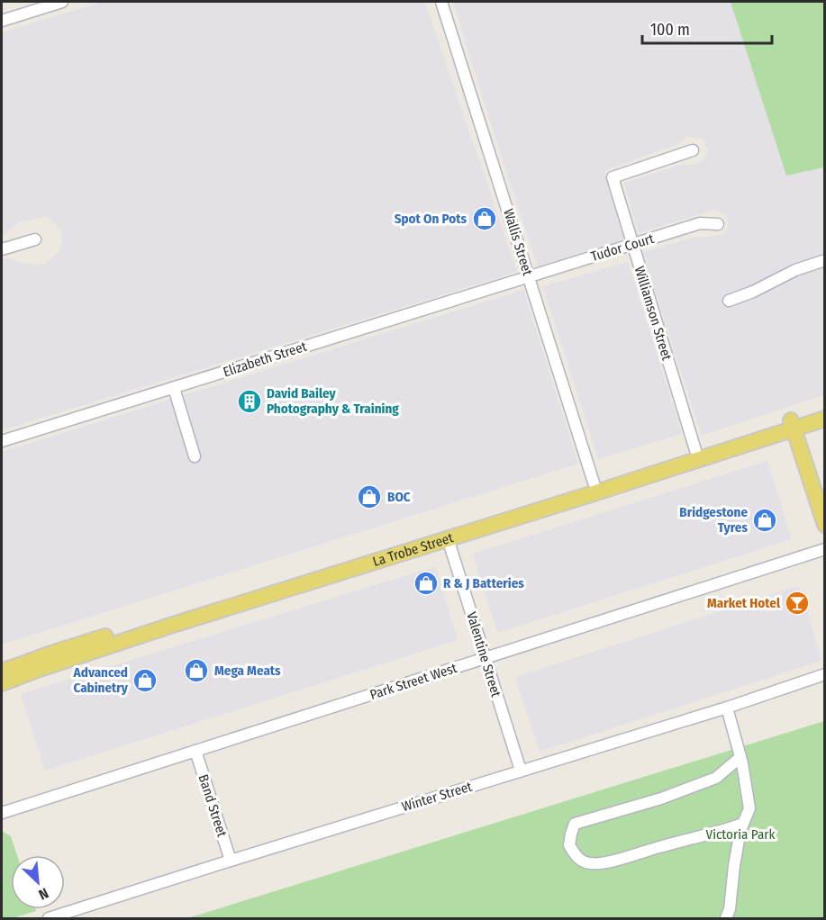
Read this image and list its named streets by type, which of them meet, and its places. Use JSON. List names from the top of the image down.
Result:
{
  "streets": {
    "main road": ["La Trobe Street"],
    "street": [
      "Wallis Street",
      "Tudor Court",
      "Williamson Street",
      "Elizabeth Street",
      "Valentine Street",
      "Park Street West",
      "Winter Street",
      "Band Street"
    ]
  },
  "crossings": [
    ["Wallis Street", "Tudor Court"],
    ["Wallis Street", "Elizabeth Street"],
    ["Wallis Street", "La Trobe Street"],
    ["Tudor Court", "Williamson Street"],
    ["Tudor Court", "Elizabeth Street"],
    ["Williamson Street", "La Trobe Street"],
    ["La Trobe Street", "Valentine Street"],
    ["Valentine Street", "Park Street West"],
    ["Valentine Street", "Winter Street"],
    ["Park Street West", "Band Street"],
    ["Winter Street", "Band Street"]
  ],
  "parks": ["Victoria Park"],
  "places": {
    "shop": [
      "Spot On Pots",
      "BOC",
      "Bridgestone Tyres",
      "R & J Batteries",
      "Mega Meats",
      "Advanced Cabinetry"
    ],
    "building": ["David Bailey Photography & Training"],
    "bar": ["Market Hotel"]
  },
  "scale_bar": "100 m",
  "north": "bottom right"
}
